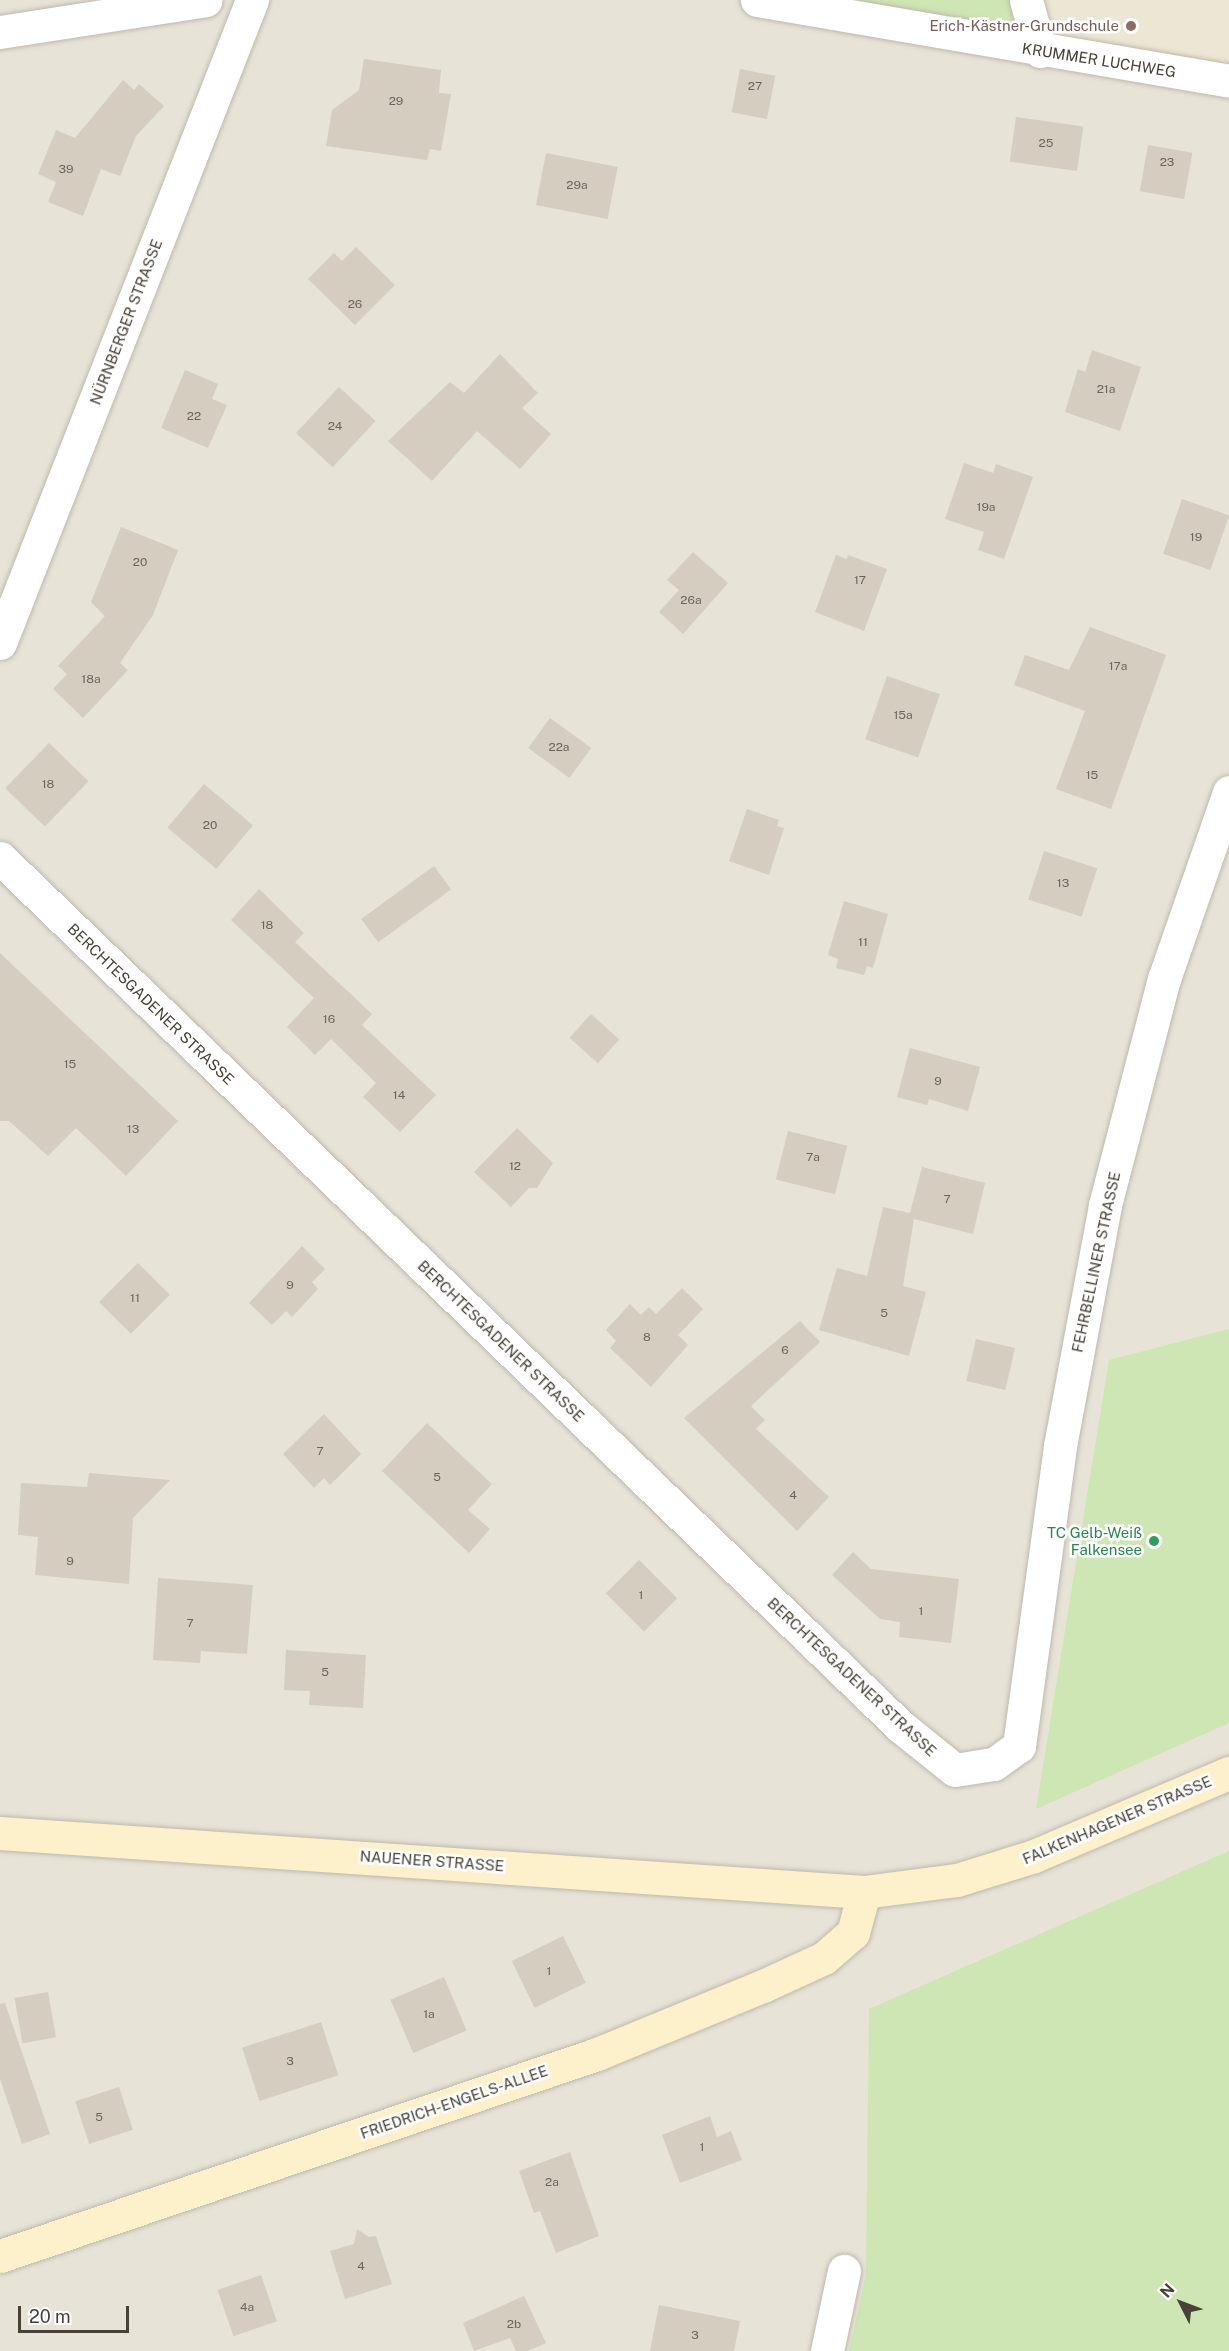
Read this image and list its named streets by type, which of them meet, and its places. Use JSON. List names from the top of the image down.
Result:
{
  "streets": {
    "main road": ["FALKENHAGENER STRASSE", "NAUENER STRASSE", "FRIEDRICH-ENGELS-ALLEE"],
    "street": [
      "KRUMMER LUCHWEG",
      "NÜRNBERGER STRASSE",
      "BERCHTESGADENER STRASSE",
      "FEHRBELLINER STRASSE"
    ]
  },
  "crossings": [
    ["BERCHTESGADENER STRASSE", "FEHRBELLINER STRASSE"],
    ["FALKENHAGENER STRASSE", "NAUENER STRASSE"],
    ["FALKENHAGENER STRASSE", "FRIEDRICH-ENGELS-ALLEE"],
    ["NAUENER STRASSE", "FRIEDRICH-ENGELS-ALLEE"]
  ],
  "places": ["Erich-Kästner-Grundschule", "TC Gelb-Weiß Falkensee"],
  "house_numbers": [
    "27",
    "29",
    "25",
    "23",
    "39",
    "29a",
    "26",
    "21a",
    "22",
    "24",
    "19a",
    "19",
    "20",
    "17",
    "26a",
    "17a",
    "18a",
    "15a",
    "22a",
    "15",
    "18",
    "20",
    "13",
    "18",
    "11",
    "16",
    "15",
    "9",
    "14",
    "13",
    "7a",
    "12",
    "7",
    "9",
    "11",
    "5",
    "8",
    "6",
    "7",
    "5",
    "4",
    "9",
    "1",
    "1",
    "7",
    "5",
    "1",
    "1a",
    "3",
    "5",
    "1",
    "2a",
    "4",
    "4a",
    "2b",
    "3"
  ],
  "scale_bar": "20 m",
  "north": "top left"
}
